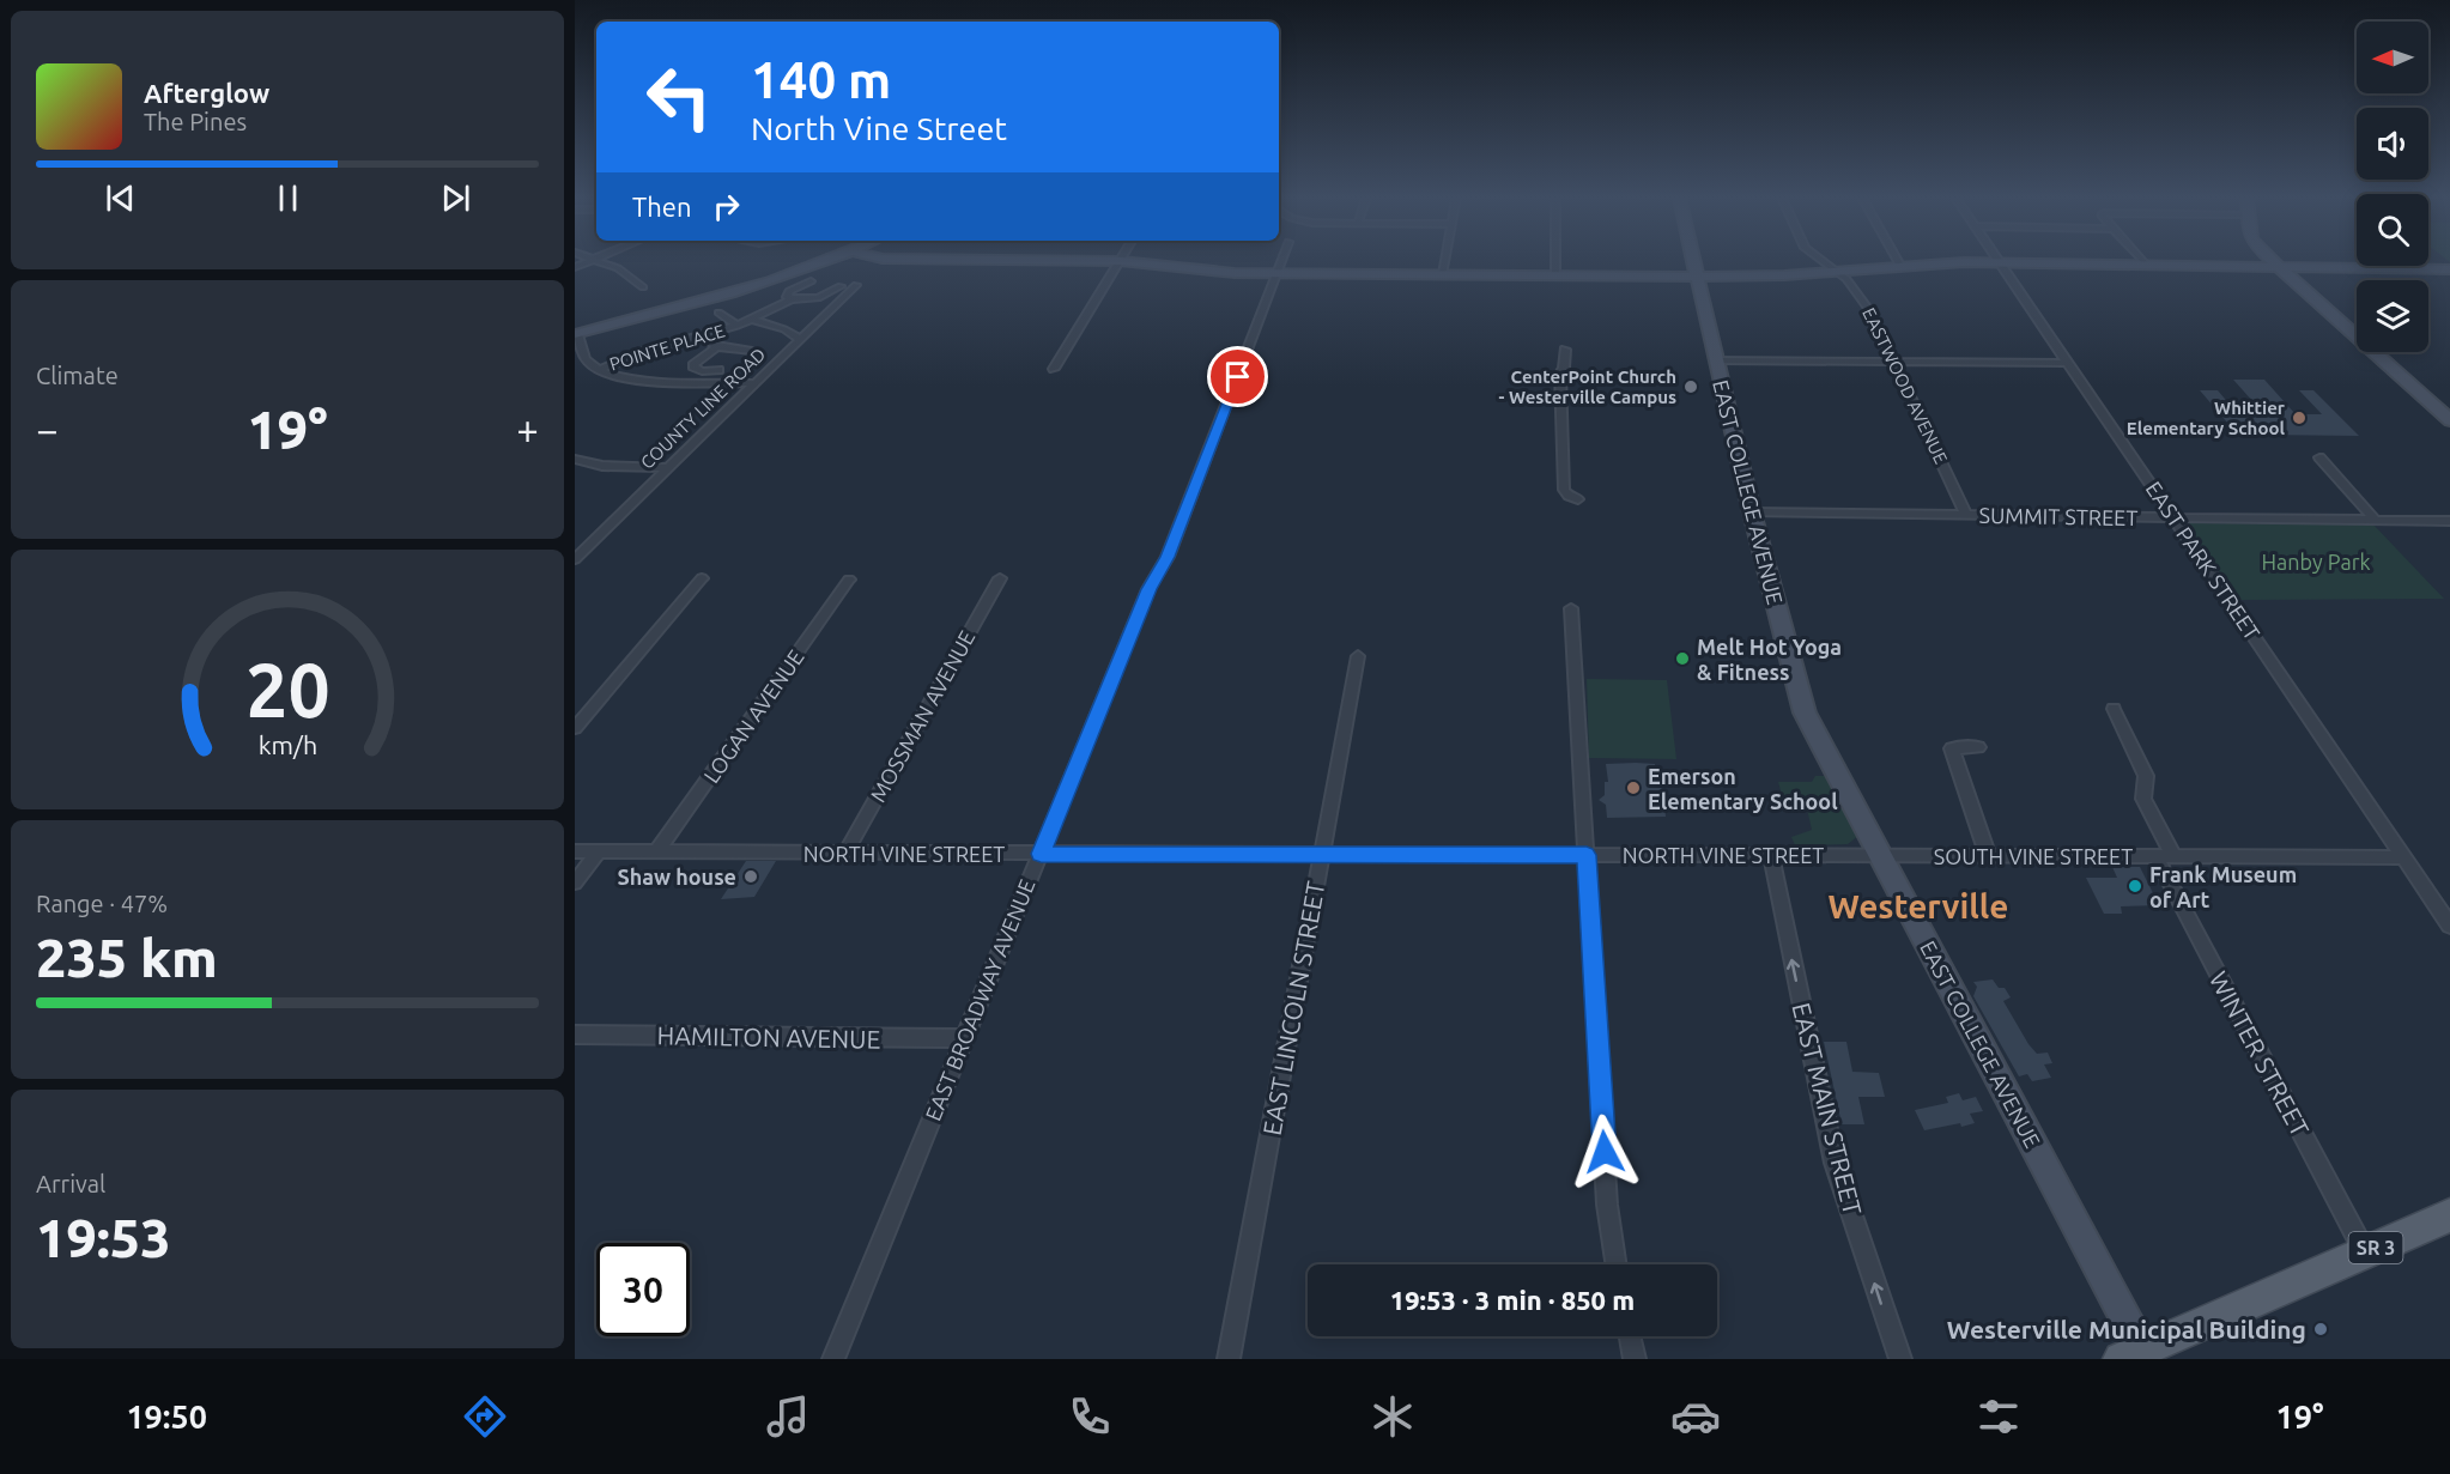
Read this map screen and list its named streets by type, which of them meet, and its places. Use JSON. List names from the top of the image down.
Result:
{
  "streets": {
    "main road": ["SR 3"],
    "street": [
      "POINTE PLACE",
      "EASTWOOD AVENUE",
      "COUNTY LINE ROAD",
      "EAST COLLEGE AVENUE",
      "SUMMIT STREET",
      "EAST PARK STREET",
      "LOGAN AVENUE",
      "MOSSMAN AVENUE",
      "NORTH VINE STREET",
      "SOUTH VINE STREET",
      "EAST BROADWAY AVENUE",
      "EAST LINCOLN STREET",
      "HAMILTON AVENUE",
      "WINTER STREET",
      "EAST MAIN STREET"
    ]
  },
  "crossings": [
    ["POINTE PLACE", "COUNTY LINE ROAD"],
    ["EASTWOOD AVENUE", "SUMMIT STREET"],
    ["EAST COLLEGE AVENUE", "SUMMIT STREET"],
    ["EAST COLLEGE AVENUE", "NORTH VINE STREET"],
    ["EAST COLLEGE AVENUE", "SOUTH VINE STREET"],
    ["EAST COLLEGE AVENUE", "SR 3"],
    ["SUMMIT STREET", "EAST PARK STREET"],
    ["EAST PARK STREET", "SOUTH VINE STREET"],
    ["LOGAN AVENUE", "NORTH VINE STREET"],
    ["MOSSMAN AVENUE", "NORTH VINE STREET"],
    ["NORTH VINE STREET", "SOUTH VINE STREET"],
    ["NORTH VINE STREET", "EAST BROADWAY AVENUE"],
    ["NORTH VINE STREET", "EAST LINCOLN STREET"],
    ["NORTH VINE STREET", "EAST MAIN STREET"],
    ["SOUTH VINE STREET", "WINTER STREET"],
    ["EAST BROADWAY AVENUE", "HAMILTON AVENUE"],
    ["WINTER STREET", "SR 3"]
  ],
  "one_way": ["EAST MAIN STREET"],
  "districts": ["Westerville"],
  "parks": ["Hanby Park"],
  "places": [
    "CenterPoint Church - Westerville Campus",
    "Whittier Elementary School",
    "Melt Hot Yoga & Fitness",
    "Emerson Elementary School",
    "Shaw house",
    "Frank Museum of Art",
    "Westerville Municipal Building"
  ],
  "north": "left",
  "page": {
    "turn": ["140 m", "North Vine Street"],
    "song": ["Afterglow", "The Pines"],
    "then": "Then",
    "tile": [
      "Climate",
      ["Range · 47%", "235 km"],
      ["Arrival", "19:53"]
    ],
    "heat": ["−", "19°", "+"],
    "limit": "30",
    "trip": "19:53 · 3 min · 850 m",
    "tabs": ["19:50", "19°"],
    "gauge": ["20", "km/h"]
  }
}
